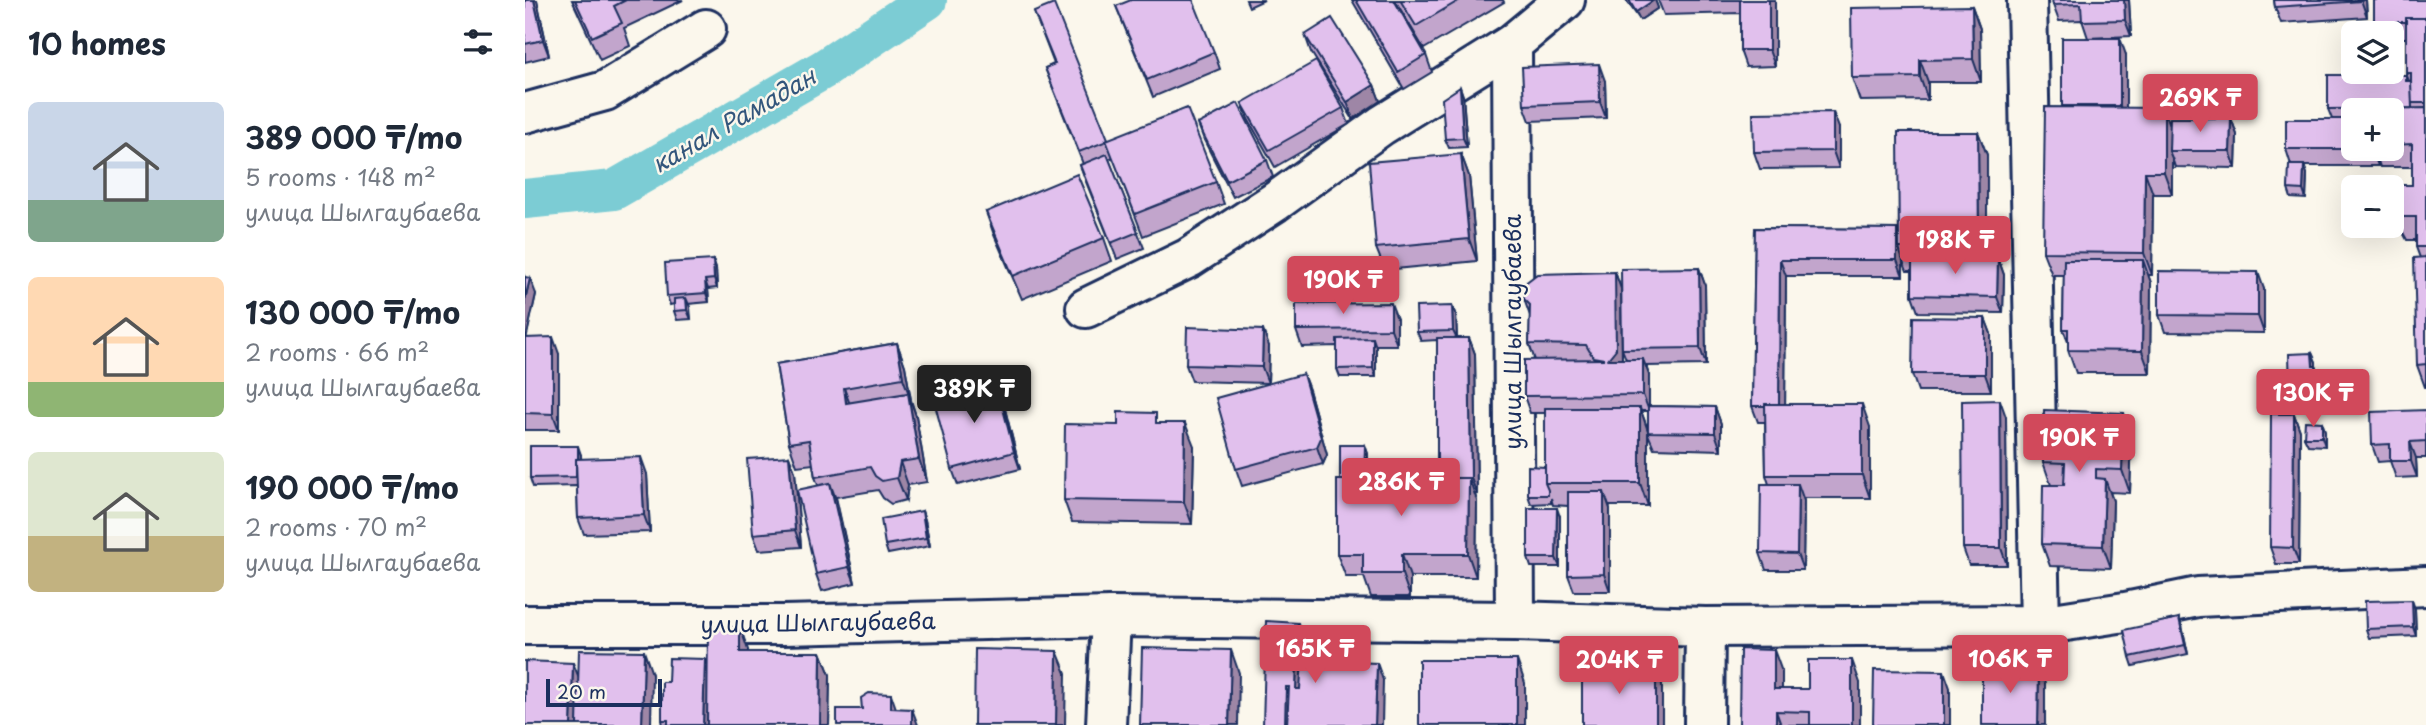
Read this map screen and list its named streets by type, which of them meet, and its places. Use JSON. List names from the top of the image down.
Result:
{
  "streets": {
    "street": ["улица Шылгаубаева"]
  },
  "water": ["канал Рамадан"],
  "scale_bar": "20 m",
  "page": {
    "heading": "10 homes",
    "map_buttons": ["+", "−"],
    "price": [
      "269K ₸",
      "198K ₸",
      "190K ₸",
      "389K ₸",
      "130K ₸",
      "190K ₸",
      "286K ₸",
      "165K ₸",
      "106K ₸",
      "204K ₸"
    ],
    "list": [
      {
        "name": "389 000 ₸/mo",
        "note": "5 rooms · 148 m² · улица Шылгаубаева"
      },
      {
        "name": "130 000 ₸/mo",
        "note": "2 rooms · 66 m² · улица Шылгаубаева"
      },
      {
        "name": "190 000 ₸/mo",
        "note": "2 rooms · 70 m² · улица Шылгаубаева"
      }
    ],
    "scale": "20 m"
  }
}
